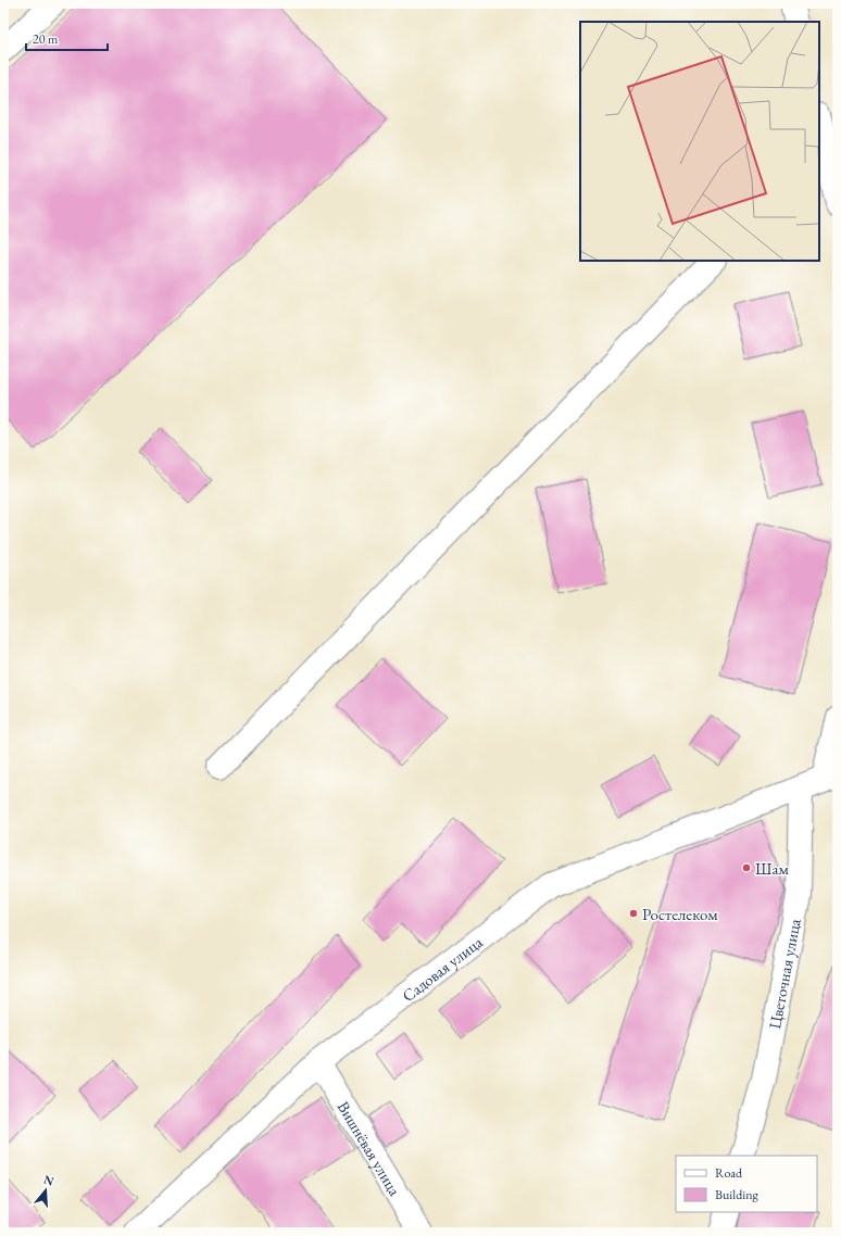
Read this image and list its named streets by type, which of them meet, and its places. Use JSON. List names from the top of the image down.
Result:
{
  "streets": {
    "street": ["Садовая улица", "Цветочная улица", "Вишнёвая улица"]
  },
  "crossings": [
    ["Садовая улица", "Цветочная улица"],
    ["Садовая улица", "Вишнёвая улица"]
  ],
  "places": ["Шам", "Ростелеком"],
  "legend": ["Road", "Building"],
  "scale_bar": "20 m",
  "north": "top"
}
